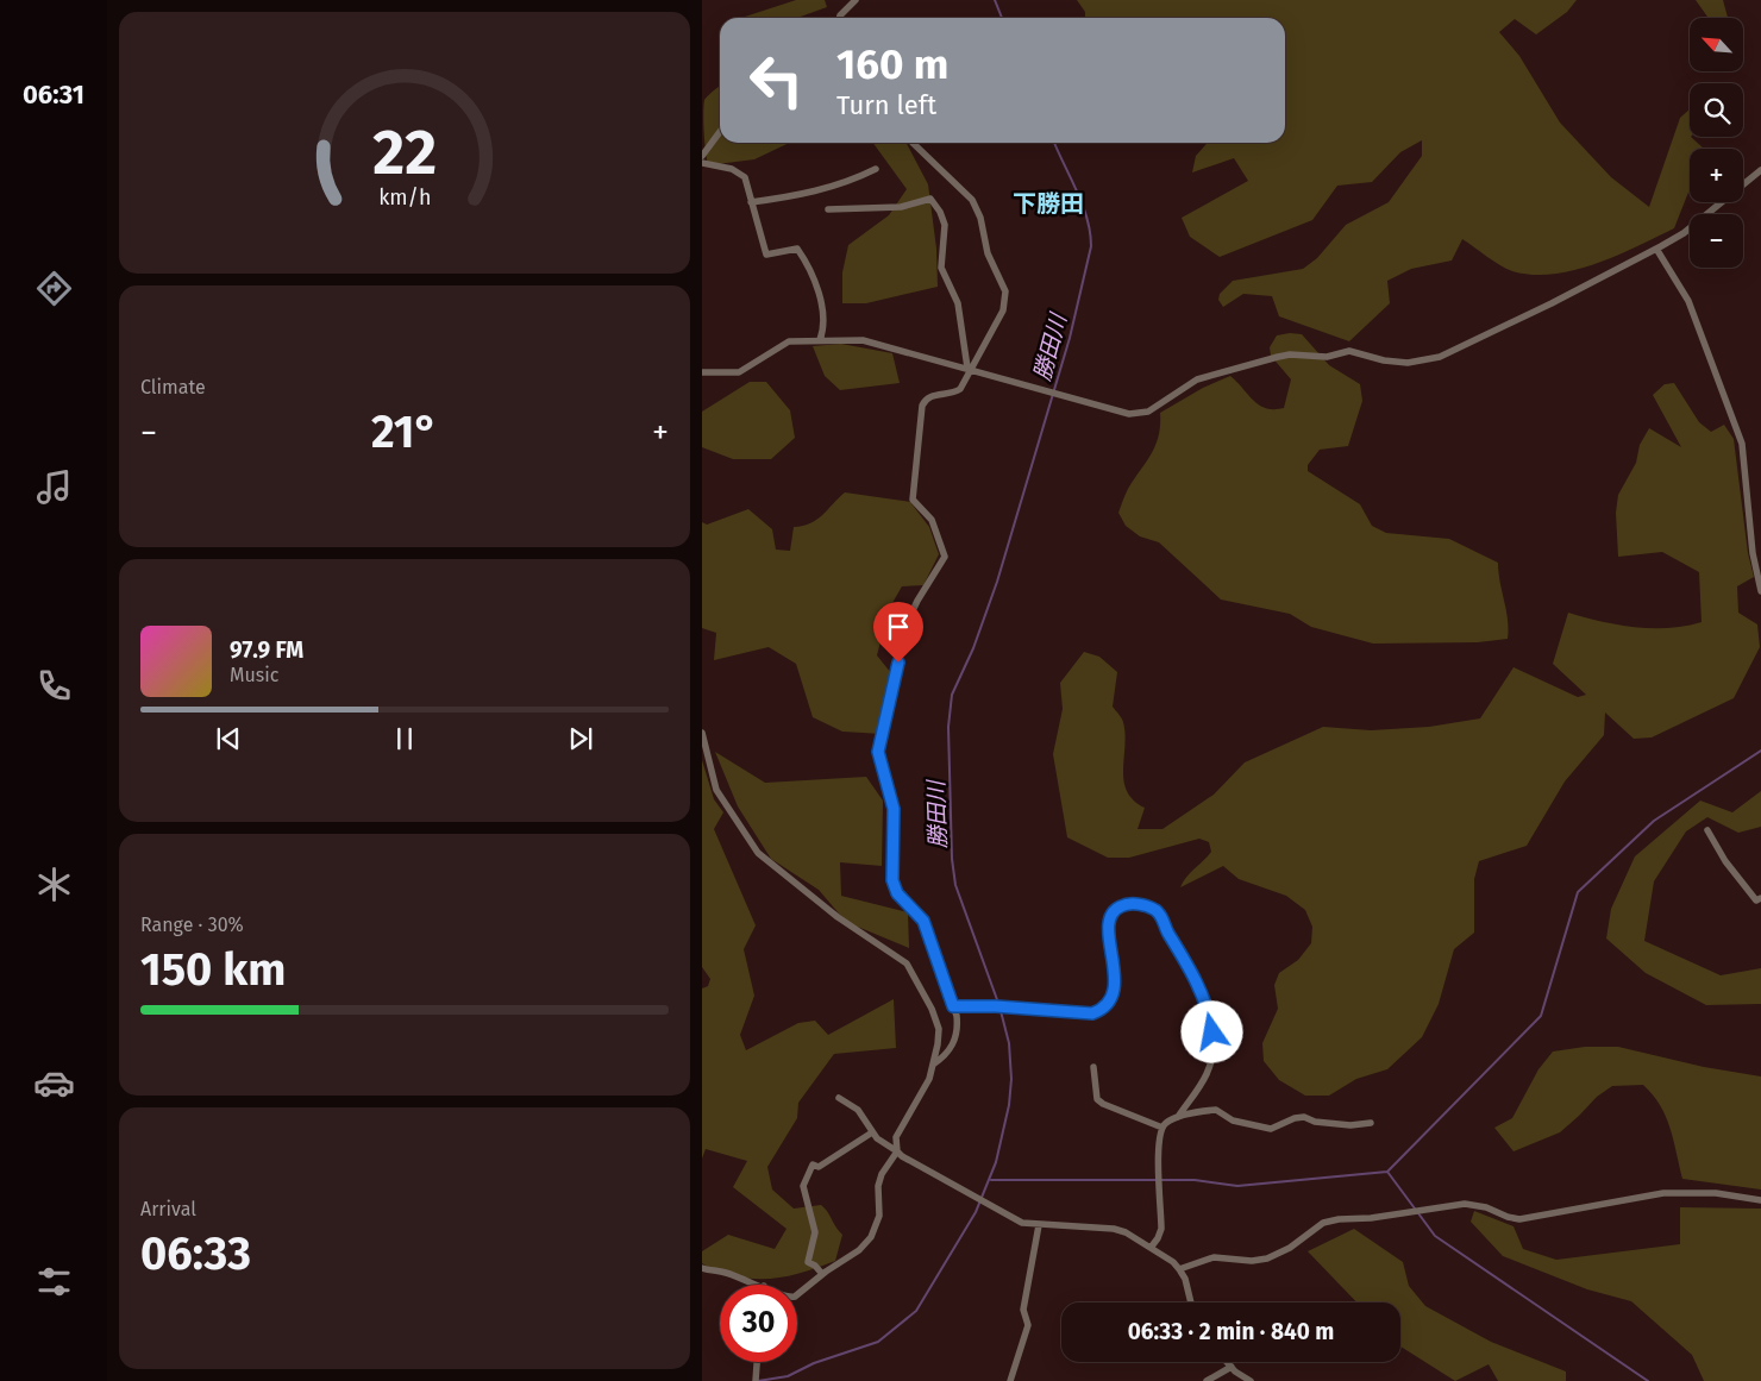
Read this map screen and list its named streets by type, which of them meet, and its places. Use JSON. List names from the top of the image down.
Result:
{
  "districts": ["下勝田"],
  "water": ["勝田川"],
  "north": "top left",
  "page": {
    "tabs": "06:31",
    "map_buttons": ["+", "−"],
    "turn": ["160 m", "Turn left"],
    "tile": [
      "Climate",
      ["Range · 30%", "150 km"],
      ["Arrival", "06:33"]
    ],
    "heat": ["−", "21°", "+"],
    "song": ["97.9 FM", "Music"],
    "limit": "30",
    "trip": "06:33 · 2 min · 840 m",
    "gauge": ["22", "km/h"]
  }
}
